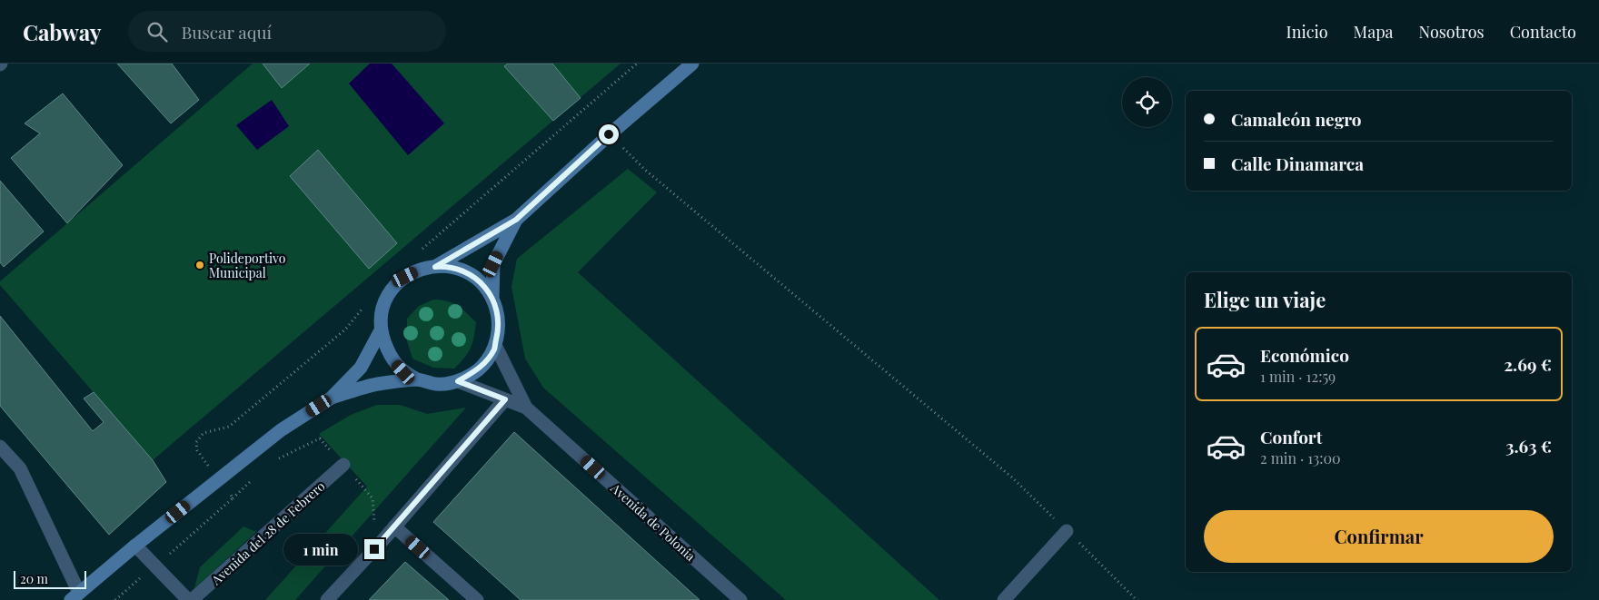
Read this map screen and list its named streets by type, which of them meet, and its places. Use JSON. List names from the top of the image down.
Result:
{
  "streets": {
    "street": ["Avenida de Polonia", "Avenida del 28 de Febrero"]
  },
  "places": ["Polideportivo Municipal"],
  "scale_bar": "20 m",
  "page": {
    "header": "Cabway",
    "search": "Buscar aquí",
    "nav": [
      "Inicio",
      "Mapa",
      "Nosotros",
      "Contacto"
    ],
    "banner": ["Camaleón negro", "Calle Dinamarca"],
    "heading": "Elige un viaje",
    "list": [
      {
        "name": "Económico",
        "note": "1 min · 12:59",
        "value": "2.69 €"
      },
      {
        "name": "Confort",
        "note": "2 min · 13:00",
        "value": "3.63 €"
      }
    ],
    "buttons": "Confirmar",
    "bubble": "1 min",
    "scale": "20 m"
  }
}
